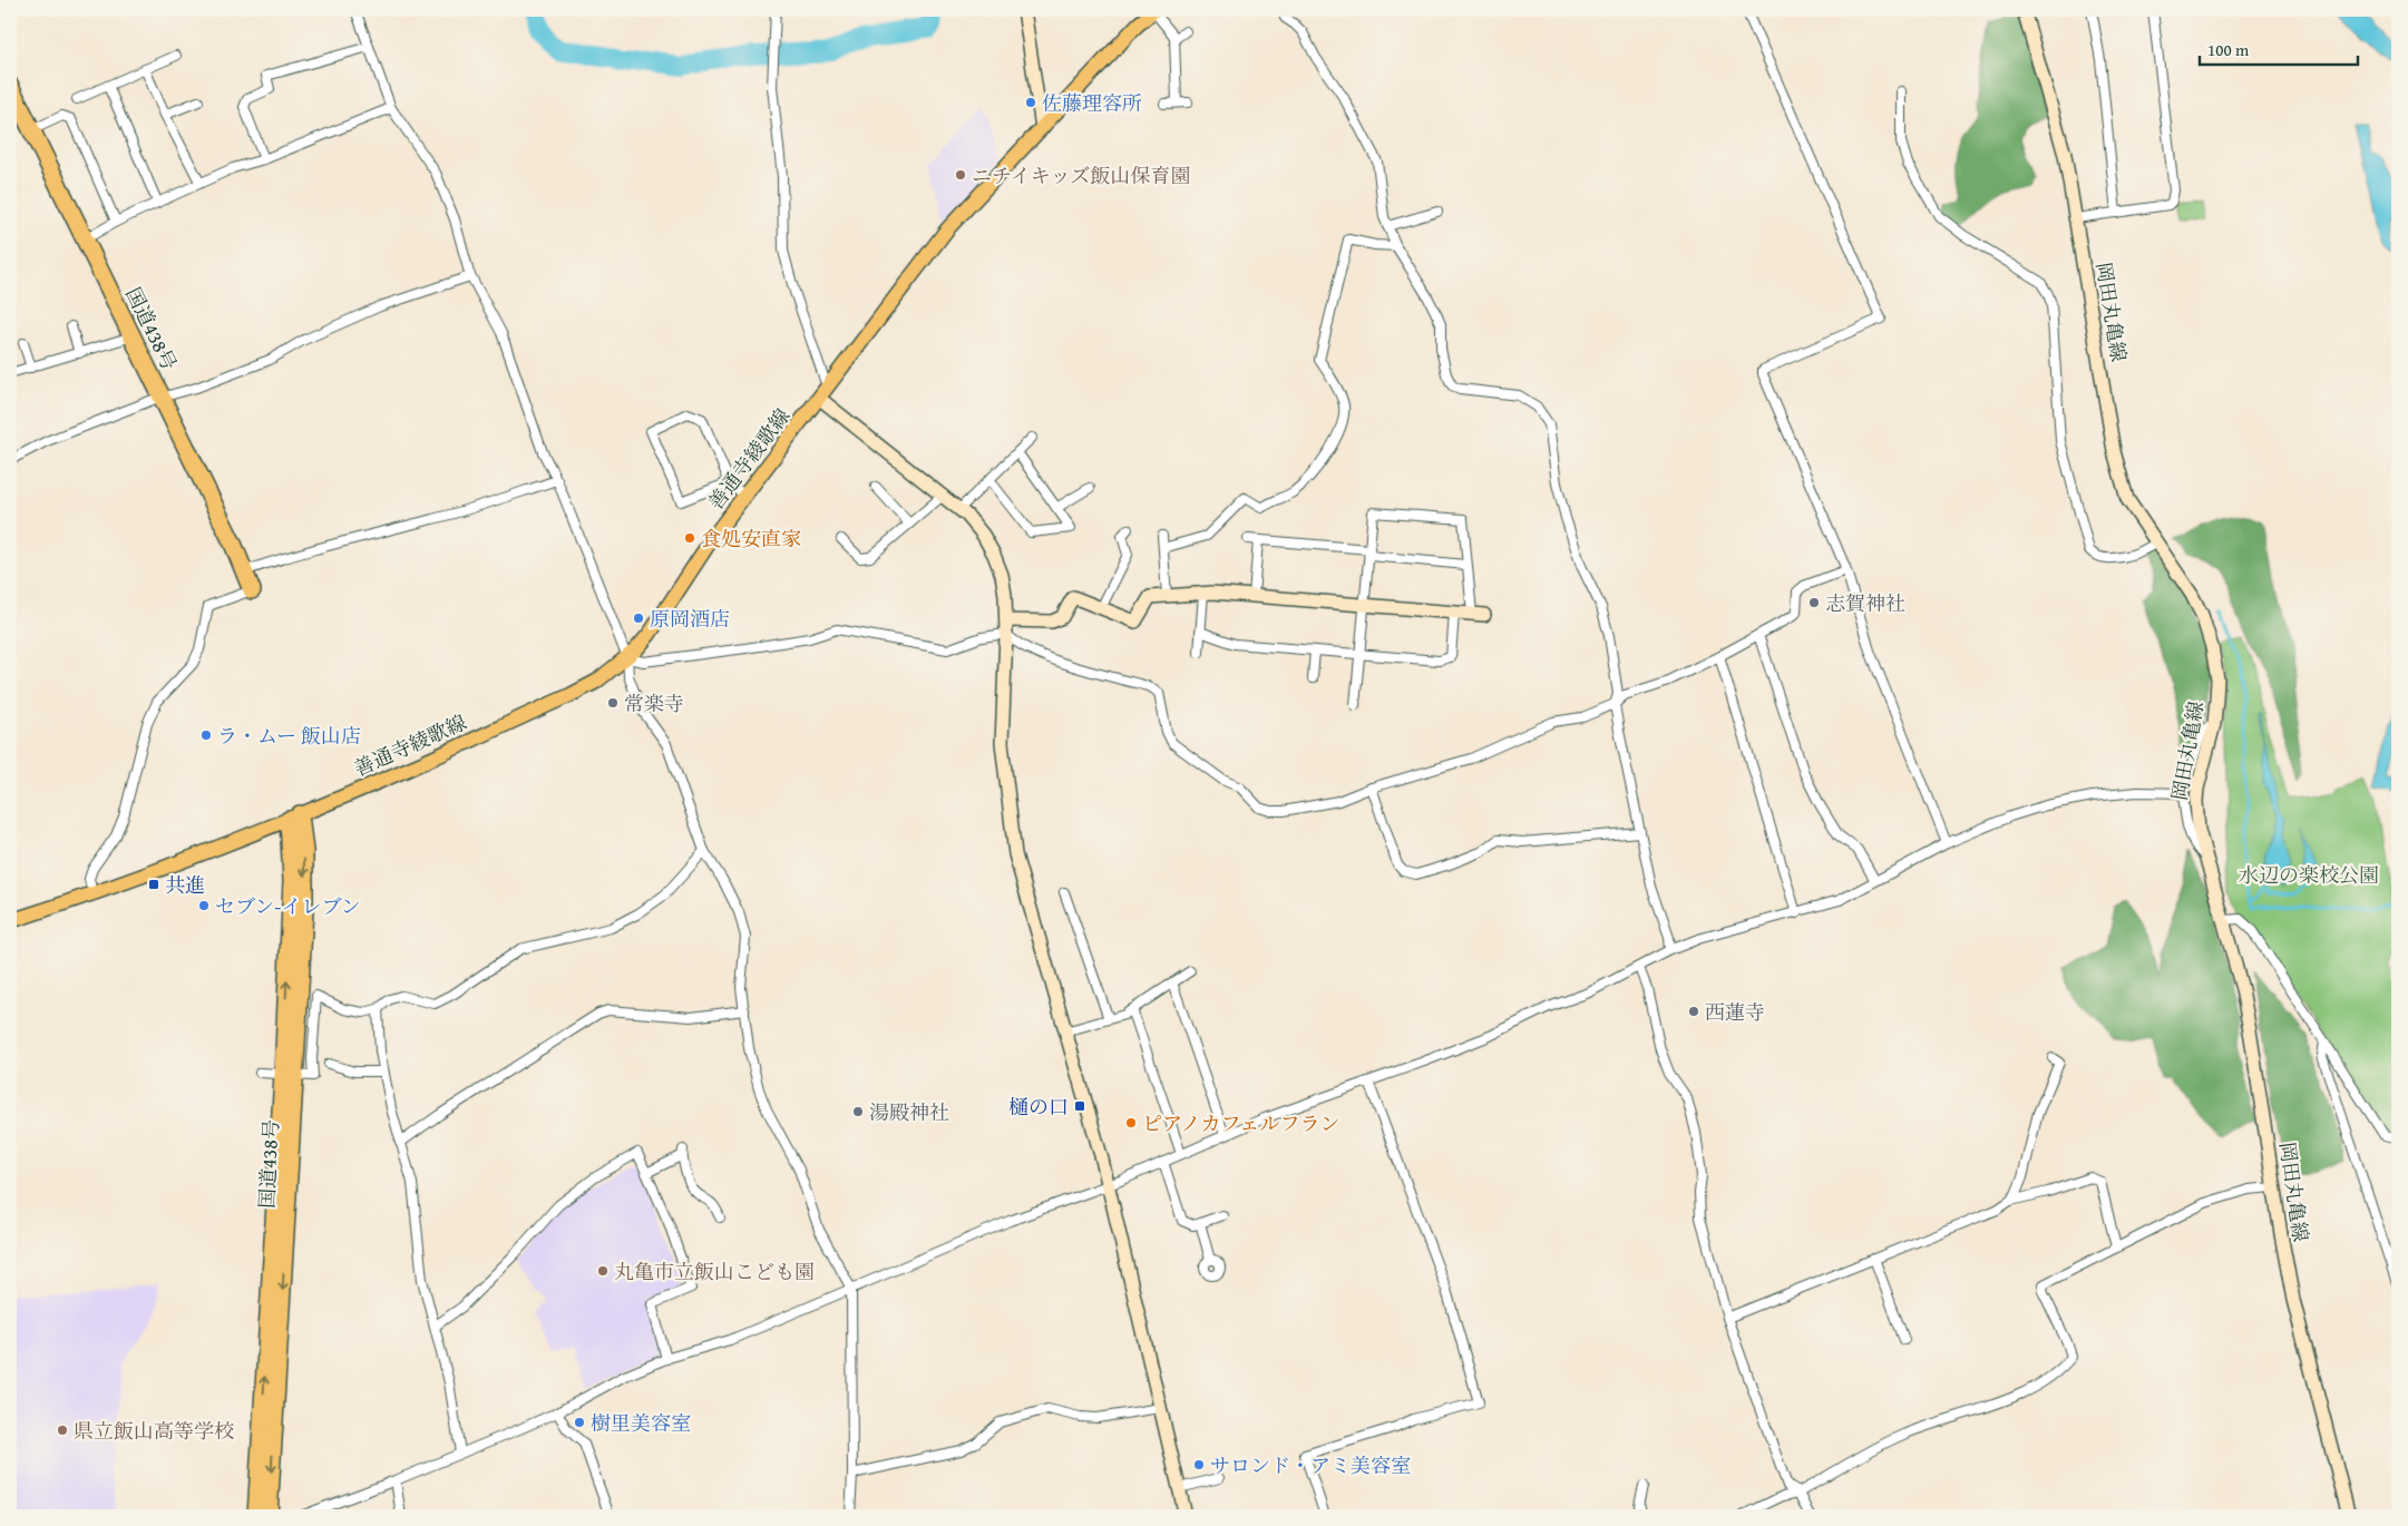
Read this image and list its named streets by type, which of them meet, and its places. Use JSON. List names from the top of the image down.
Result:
{
  "streets": {
    "highway": ["国道438号"],
    "main road": ["善通寺綾歌線"],
    "street": ["岡田丸亀線"]
  },
  "crossings": [
    ["国道438号", "善通寺綾歌線"]
  ],
  "parks": ["水辺の楽校公園"],
  "places": {
    "other": [
      "佐藤理容所",
      "ニチイキッズ飯山保育園",
      "食処安直家",
      "志賀神社",
      "原岡酒店",
      "常楽寺",
      "ラ・ムー 飯山店",
      "セブン-イレブン",
      "西蓮寺",
      "湯殿神社",
      "ピアノカフェルフラン",
      "丸亀市立飯山こども園",
      "樹里美容室",
      "県立飯山高等学校",
      "サロンド・アミ美容室"
    ],
    "transit": ["共進", "樋の口"]
  },
  "scale_bar": "100 m"
}
